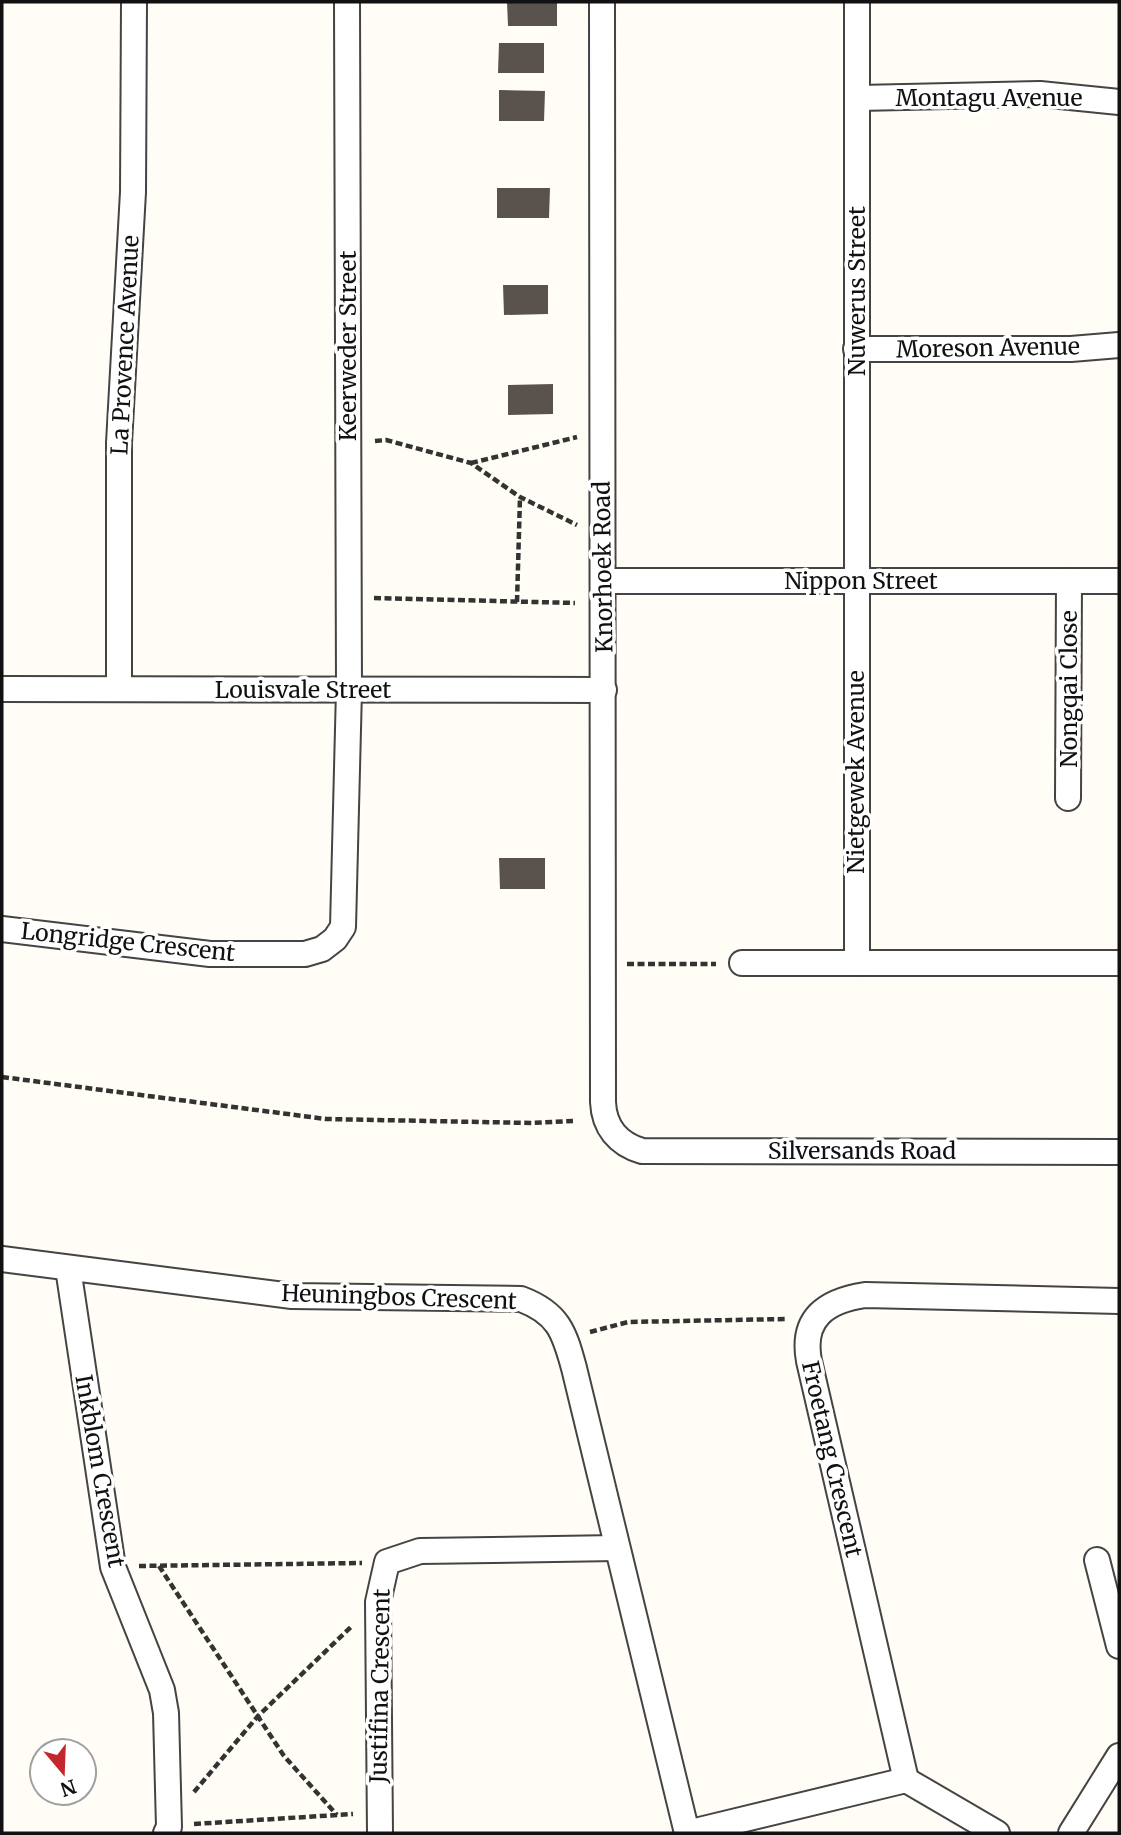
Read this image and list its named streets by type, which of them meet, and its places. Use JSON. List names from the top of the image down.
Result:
{
  "streets": {
    "street": [
      "Montagu Avenue",
      "Nuwerus Street",
      "La Provence Avenue",
      "Keerweder Street",
      "Moreson Avenue",
      "Knorhoek Road",
      "Nippon Street",
      "Nongqai Close",
      "Louisvale Street",
      "Nietgewek Avenue",
      "Longridge Crescent",
      "Silversands Road",
      "Heuningbos Crescent",
      "Froetang Crescent",
      "Inkblom Crescent",
      "Justifina Crescent"
    ]
  },
  "crossings": [
    ["Montagu Avenue", "Nuwerus Street"],
    ["Nuwerus Street", "Moreson Avenue"],
    ["Nuwerus Street", "Nippon Street"],
    ["Nuwerus Street", "Nietgewek Avenue"],
    ["La Provence Avenue", "Louisvale Street"],
    ["Keerweder Street", "Louisvale Street"],
    ["Keerweder Street", "Longridge Crescent"],
    ["Knorhoek Road", "Nippon Street"],
    ["Knorhoek Road", "Louisvale Street"],
    ["Knorhoek Road", "Silversands Road"],
    ["Nippon Street", "Nongqai Close"],
    ["Nippon Street", "Nietgewek Avenue"],
    ["Louisvale Street", "Longridge Crescent"],
    ["Heuningbos Crescent", "Inkblom Crescent"],
    ["Heuningbos Crescent", "Justifina Crescent"]
  ],
  "north": "bottom"
}
